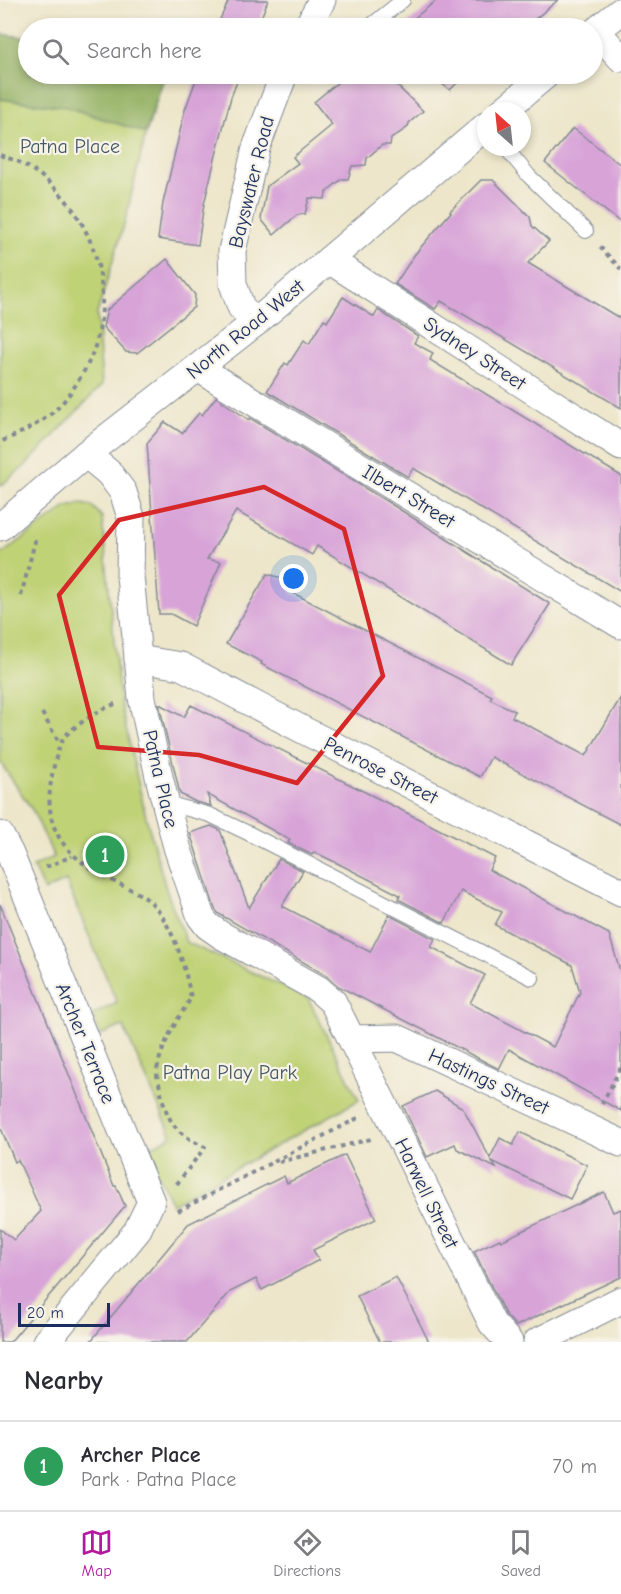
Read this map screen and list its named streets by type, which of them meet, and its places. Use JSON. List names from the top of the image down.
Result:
{
  "streets": {
    "street": [
      "Bayswater Road",
      "North Road West",
      "Sydney Street",
      "Ilbert Street",
      "Penrose Street",
      "Patna Place",
      "Archer Terrace",
      "Hastings Street",
      "Harwell Street"
    ]
  },
  "crossings": [
    ["Bayswater Road", "North Road West"],
    ["North Road West", "Sydney Street"],
    ["North Road West", "Ilbert Street"],
    ["North Road West", "Patna Place"],
    ["Penrose Street", "Patna Place"],
    ["Patna Place", "Hastings Street"],
    ["Patna Place", "Harwell Street"],
    ["Hastings Street", "Harwell Street"]
  ],
  "parks": ["Patna Place", "Patna Play Park"],
  "scale_bar": "20 m",
  "north": "top left",
  "page": {
    "search": "Search here",
    "pins": "1",
    "scale": "20 m",
    "heading": "Nearby",
    "list": [
      {
        "mark": "1",
        "name": "Archer Place",
        "note": "Park · Patna Place",
        "value": "70 m"
      }
    ],
    "nav": ["Map", "Directions", "Saved"]
  }
}
